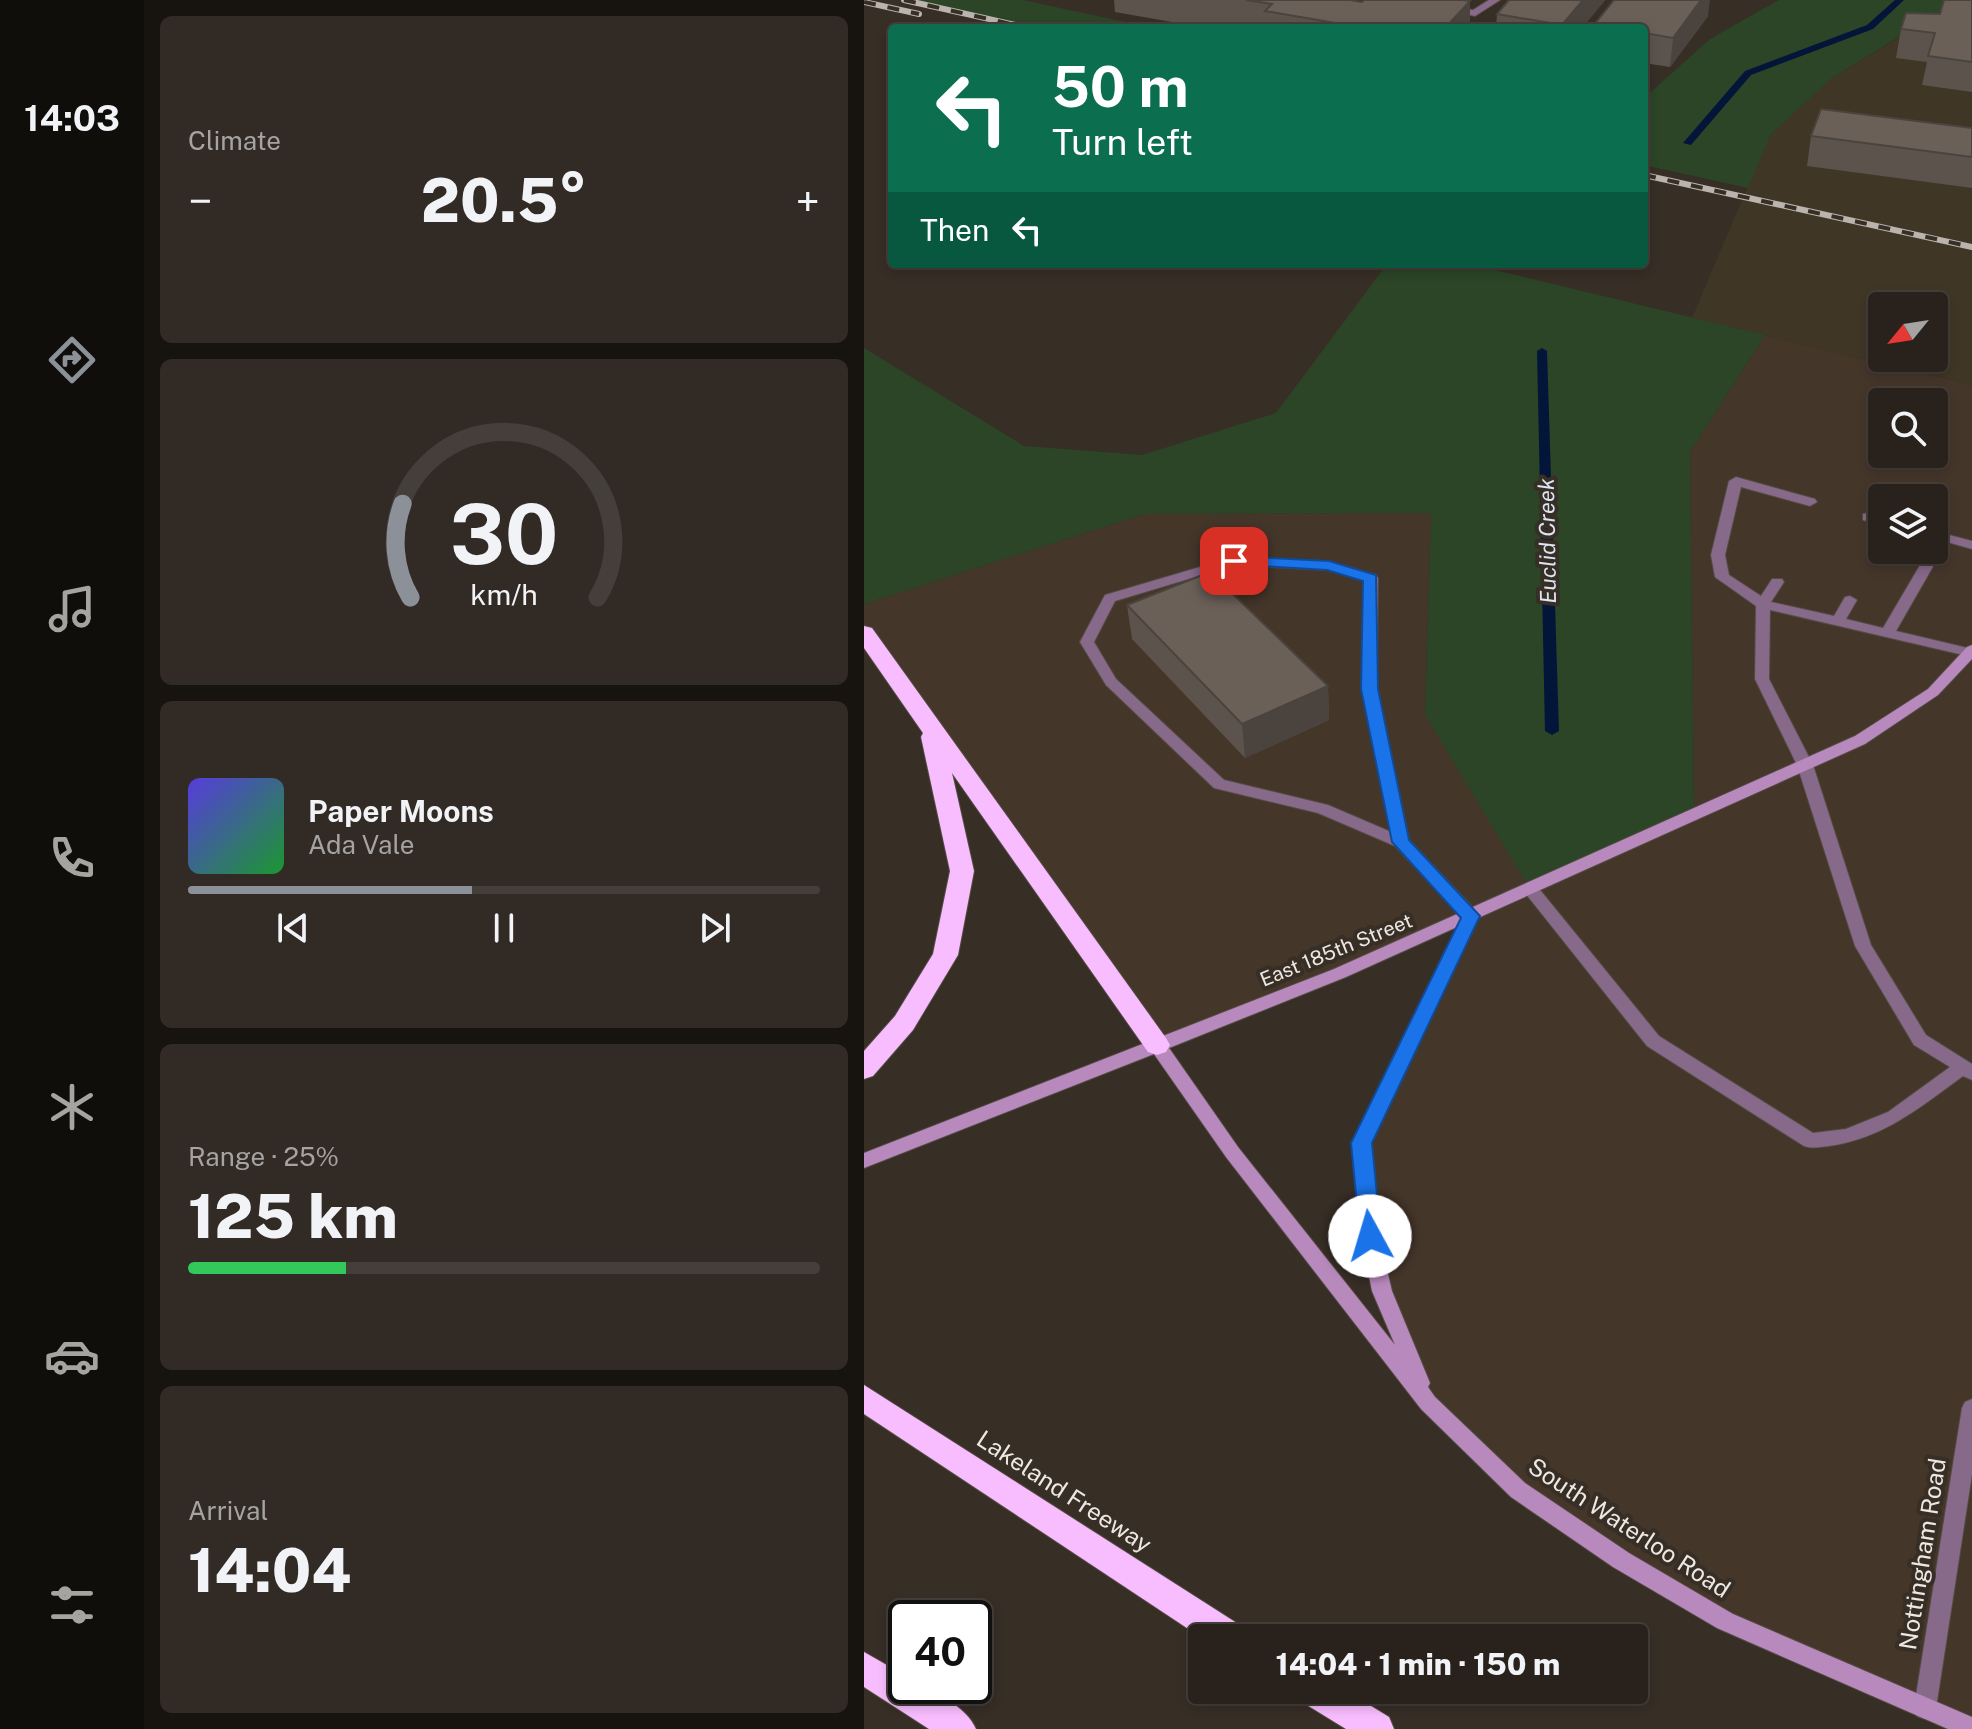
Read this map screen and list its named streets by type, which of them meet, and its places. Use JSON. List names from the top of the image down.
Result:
{
  "streets": {
    "highway": ["Lakeland Freeway"],
    "street": ["East 185th Street", "South Waterloo Road", "Nottingham Road"]
  },
  "crossings": [
    ["East 185th Street", "South Waterloo Road"],
    ["South Waterloo Road", "Nottingham Road"]
  ],
  "water": ["Euclid Creek"],
  "north": "bottom left",
  "page": {
    "tabs": "14:03",
    "tile": [
      "Climate",
      ["Range · 25%", "125 km"],
      ["Arrival", "14:04"]
    ],
    "turn": ["50 m", "Turn left"],
    "heat": ["−", "20.5°", "+"],
    "then": "Then",
    "song": ["Paper Moons", "Ada Vale"],
    "limit": "40",
    "trip": "14:04 · 1 min · 150 m",
    "gauge": ["30", "km/h"]
  }
}
